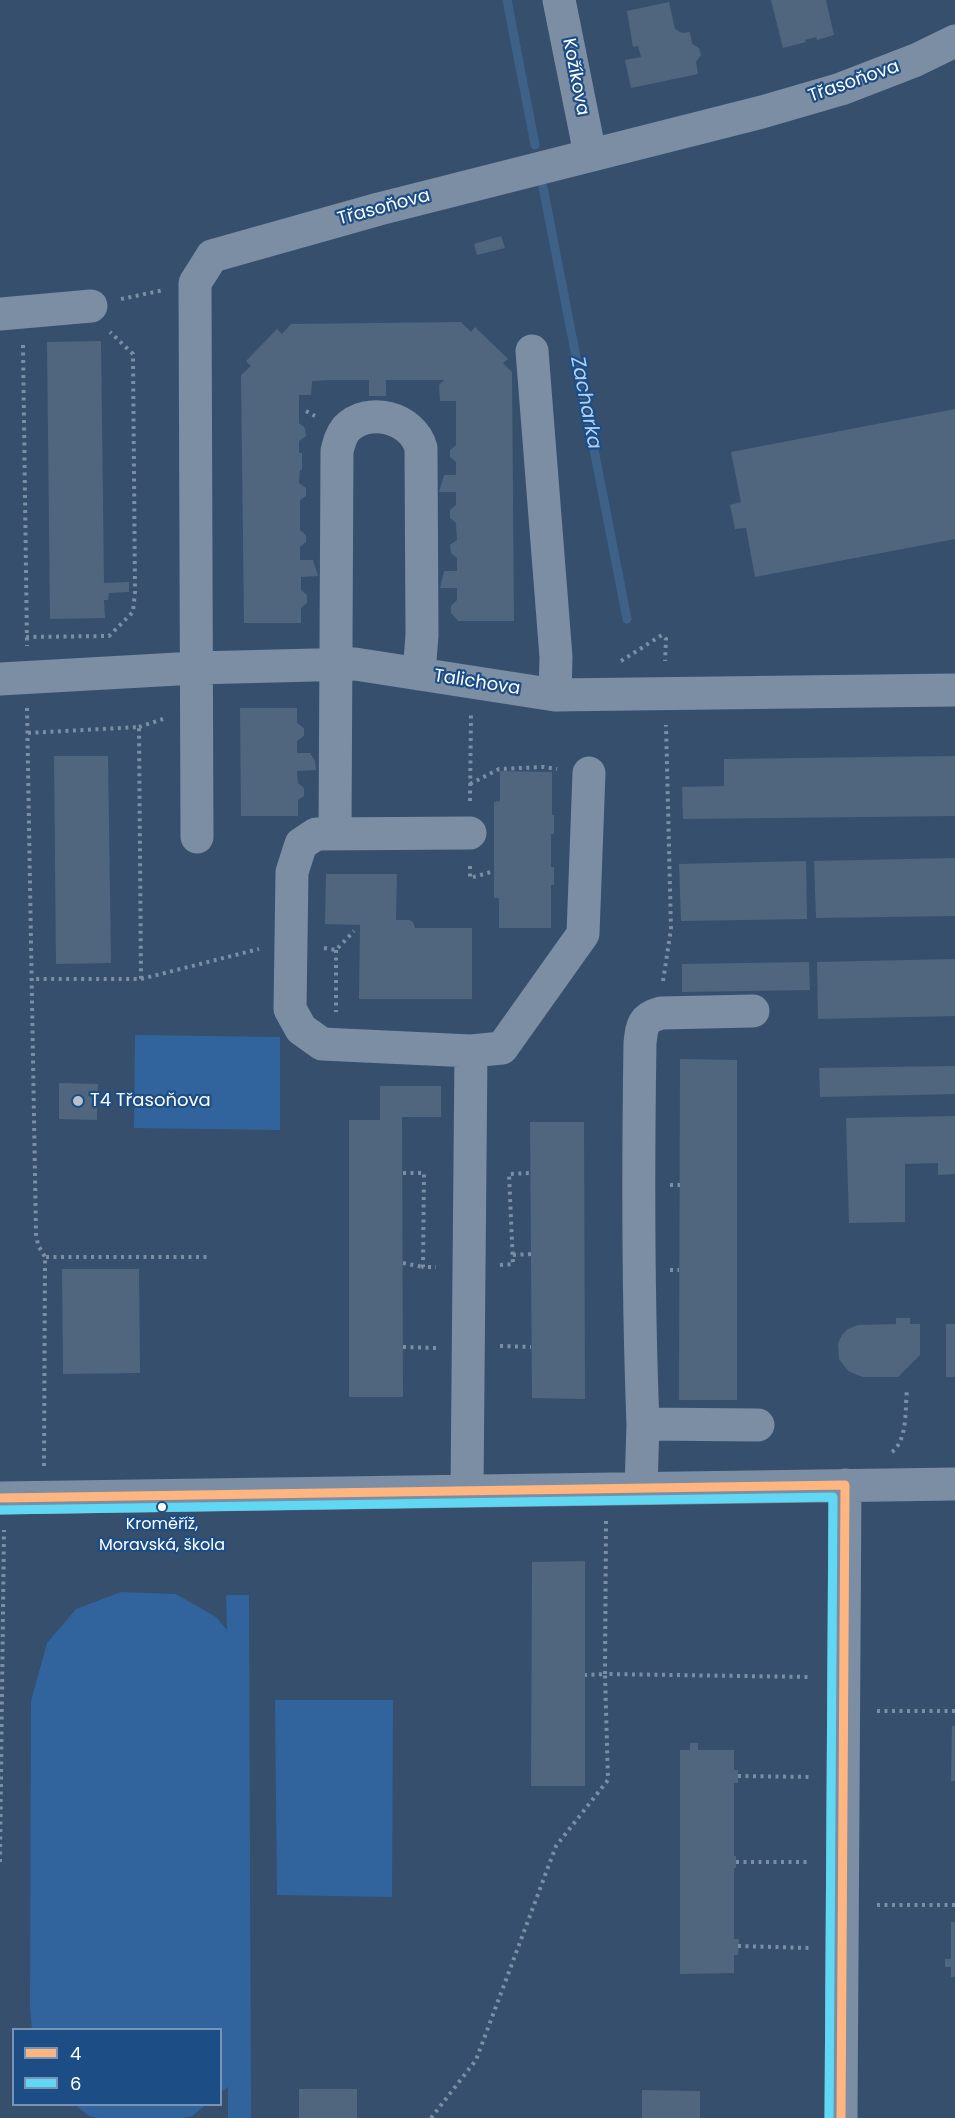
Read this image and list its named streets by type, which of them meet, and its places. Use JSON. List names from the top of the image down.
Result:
{
  "streets": {
    "street": ["Kožíkova", "Třasoňova", "Talichova"]
  },
  "crossings": [
    ["Kožíkova", "Třasoňova"]
  ],
  "water": ["Zacharka"],
  "places": ["T4 Třasoňova", "Kroměříž, Moravská, škola"],
  "lines": ["transit line 4", "transit line 6"],
  "legend": ["4", "6"]
}
